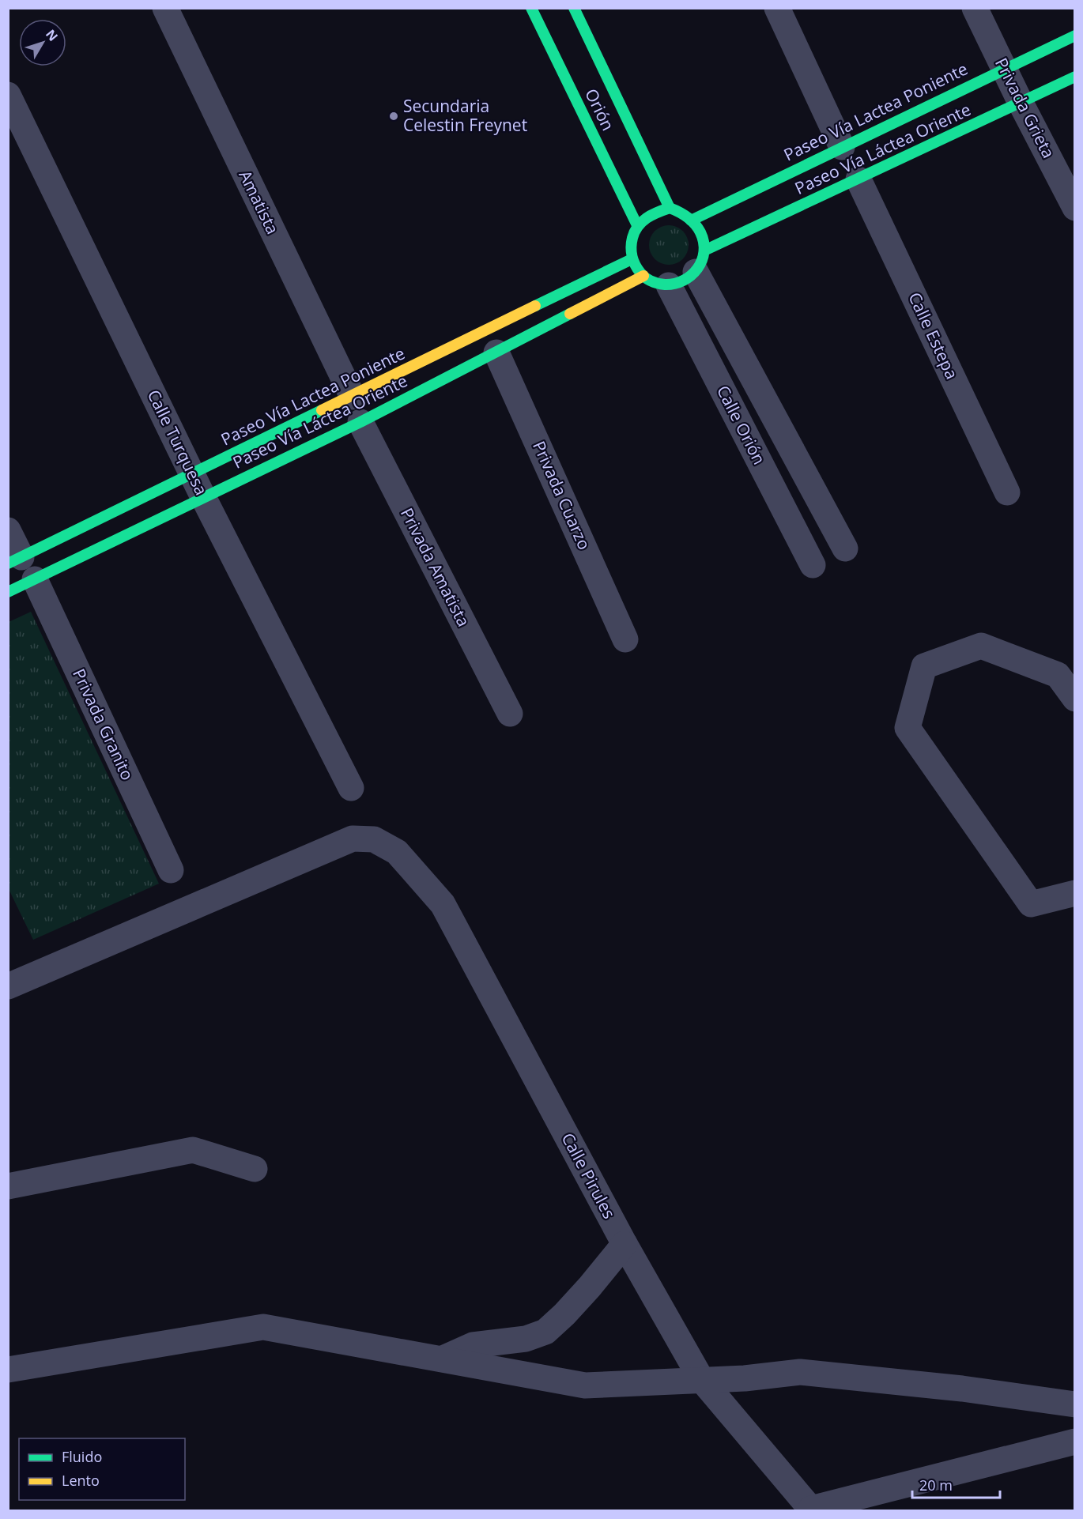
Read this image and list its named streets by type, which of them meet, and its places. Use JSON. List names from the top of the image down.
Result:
{
  "streets": {
    "street": [
      "Privada Grieta",
      "Orión",
      "Paseo Vía Lactea Poniente",
      "Paseo Vía Láctea Oriente",
      "Amatista",
      "Calle Estepa",
      "Calle Orión",
      "Calle Turquesa",
      "Privada Cuarzo",
      "Privada Amatista",
      "Privada Granito",
      "Calle Pirules"
    ]
  },
  "crossings": [
    ["Privada Grieta", "Paseo Vía Lactea Poniente"],
    ["Privada Grieta", "Paseo Vía Láctea Oriente"],
    ["Orión", "Paseo Vía Lactea Poniente"],
    ["Orión", "Paseo Vía Láctea Oriente"],
    ["Orión", "Calle Orión"],
    ["Paseo Vía Lactea Poniente", "Paseo Vía Láctea Oriente"],
    ["Paseo Vía Lactea Poniente", "Amatista"],
    ["Paseo Vía Lactea Poniente", "Calle Orión"],
    ["Paseo Vía Lactea Poniente", "Calle Turquesa"],
    ["Paseo Vía Láctea Oriente", "Calle Estepa"],
    ["Paseo Vía Láctea Oriente", "Calle Orión"],
    ["Paseo Vía Láctea Oriente", "Calle Turquesa"],
    ["Paseo Vía Láctea Oriente", "Privada Cuarzo"],
    ["Paseo Vía Láctea Oriente", "Privada Amatista"],
    ["Paseo Vía Láctea Oriente", "Privada Granito"]
  ],
  "places": ["Secundaria Celestin Freynet"],
  "legend": ["Fluido", "Lento"],
  "scale_bar": "20 m",
  "north": "top right"
}
